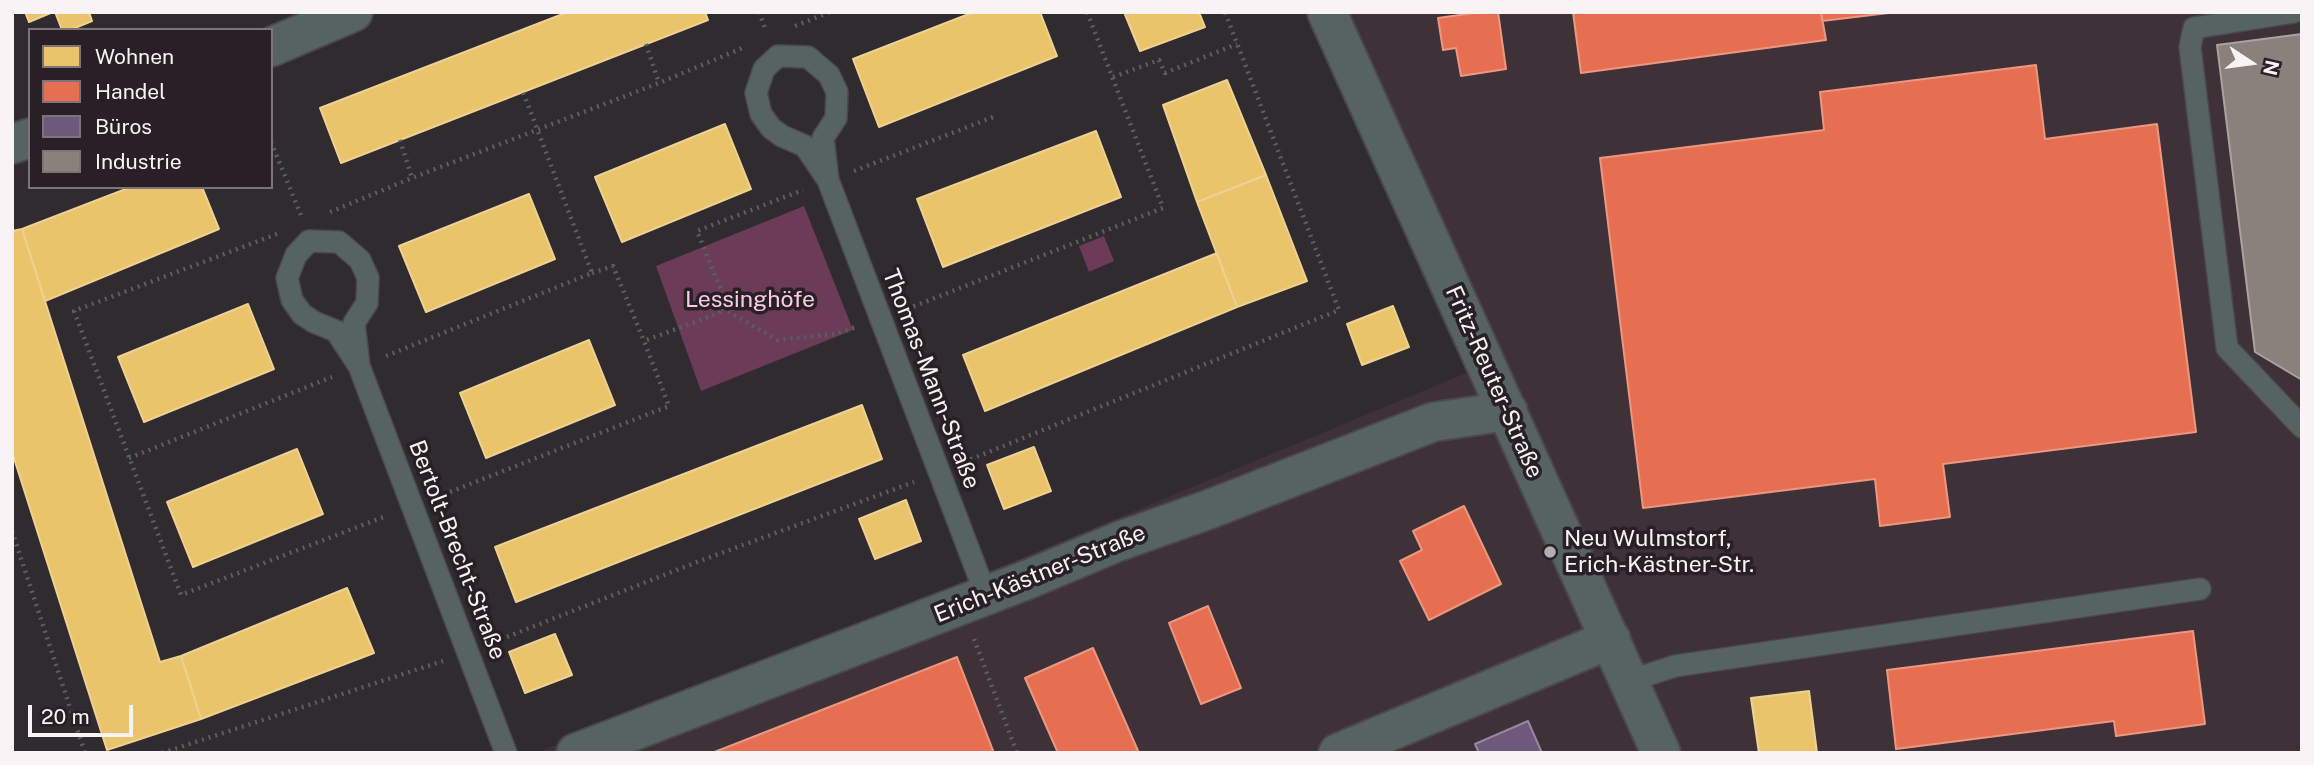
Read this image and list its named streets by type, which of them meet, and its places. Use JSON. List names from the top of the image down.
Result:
{
  "streets": {
    "street": ["Fritz-Reuter-Straße", "Erich-Kästner-Straße"],
    "lane": ["Thomas-Mann-Straße", "Bertolt-Brecht-Straße"]
  },
  "crossings": [
    ["Thomas-Mann-Straße", "Erich-Kästner-Straße"],
    ["Fritz-Reuter-Straße", "Erich-Kästner-Straße"]
  ],
  "parks": ["Lessinghöfe"],
  "places": ["Neu Wulmstorf, Erich-Kästner-Str."],
  "legend": [
    "Wohnen",
    "Handel",
    "Büros",
    "Industrie"
  ],
  "scale_bar": "20 m",
  "north": "right"
}
